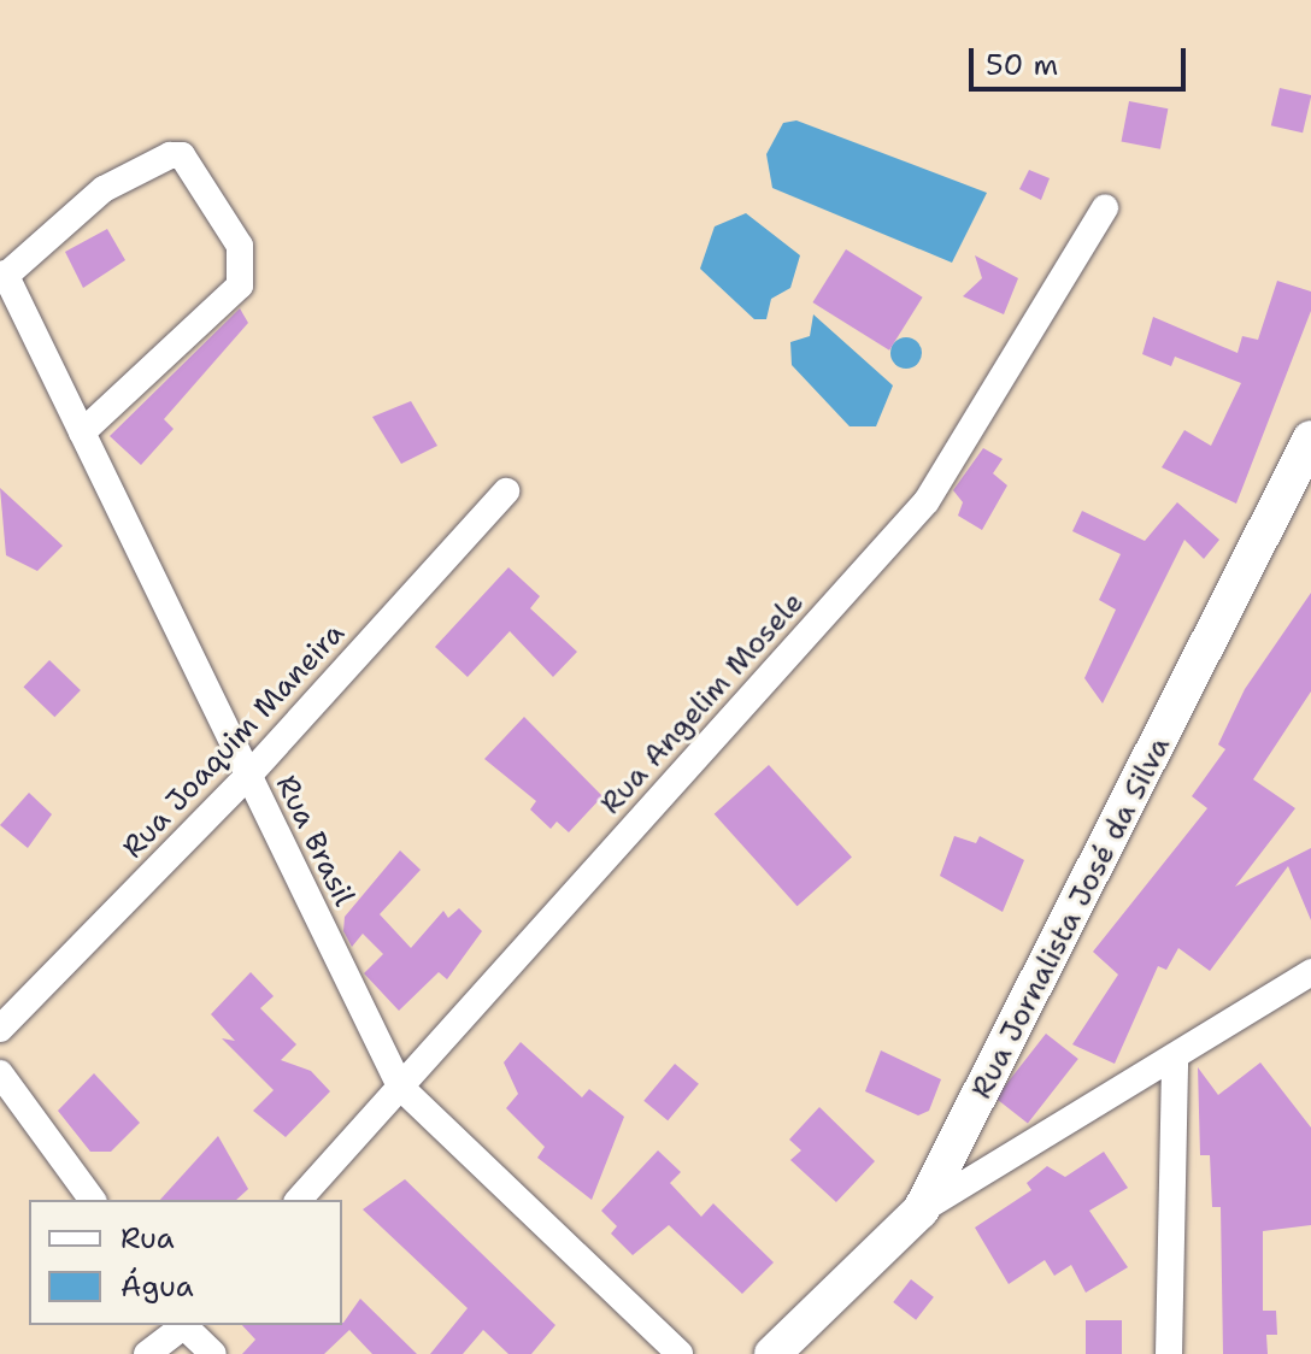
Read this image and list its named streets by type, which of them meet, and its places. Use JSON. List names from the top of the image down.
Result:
{
  "streets": {
    "main road": ["Rua Jornalista José da Silva"],
    "street": ["Rua Angelim Mosele", "Rua Joaquim Maneira", "Rua Brasil"]
  },
  "crossings": [
    ["Rua Angelim Mosele", "Rua Brasil"],
    ["Rua Joaquim Maneira", "Rua Brasil"]
  ],
  "legend": ["Rua", "Água"],
  "scale_bar": "50 m"
}
